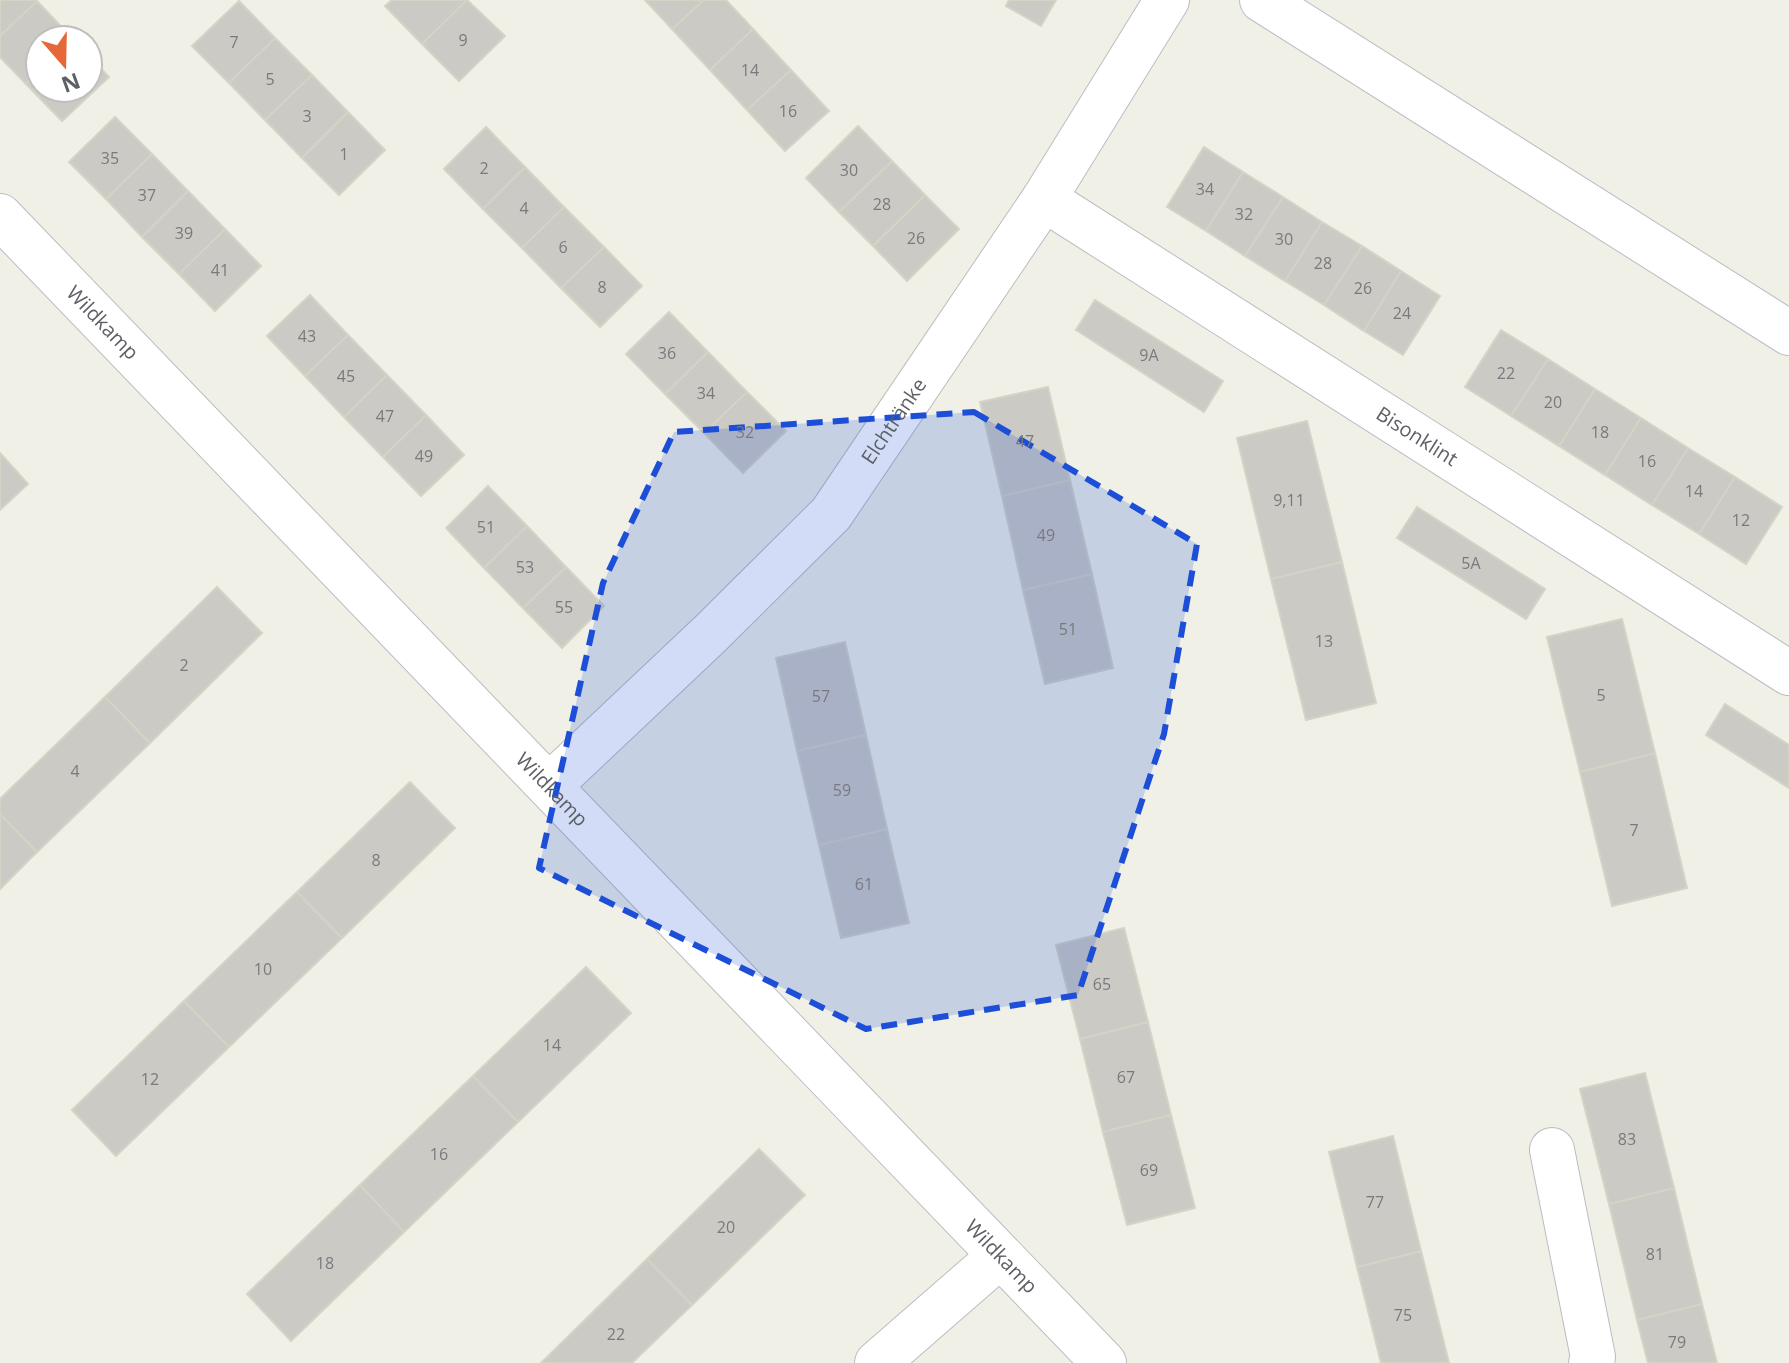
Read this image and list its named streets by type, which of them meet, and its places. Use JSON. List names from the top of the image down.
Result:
{
  "streets": {
    "street": ["Wildkamp", "Elchtränke", "Bisonklint"]
  },
  "crossings": [
    ["Wildkamp", "Elchtränke"],
    ["Elchtränke", "Bisonklint"]
  ],
  "house_numbers": [
    "9",
    "7",
    "14",
    "5",
    "16",
    "3",
    "1",
    "35",
    "2",
    "30",
    "34",
    "37",
    "28",
    "4",
    "32",
    "39",
    "26",
    "30",
    "6",
    "28",
    "41",
    "8",
    "26",
    "24",
    "43",
    "36",
    "9A",
    "22",
    "45",
    "34",
    "20",
    "47",
    "32",
    "18",
    "47",
    "49",
    "16",
    "14",
    "9,11",
    "12",
    "51",
    "49",
    "5A",
    "53",
    "55",
    "51",
    "13",
    "2",
    "5",
    "57",
    "4",
    "59",
    "7",
    "8",
    "61",
    "10",
    "65",
    "14",
    "67",
    "12",
    "83",
    "16",
    "69",
    "77",
    "20",
    "81",
    "18",
    "75",
    "22",
    "79"
  ],
  "north": "bottom"
}
